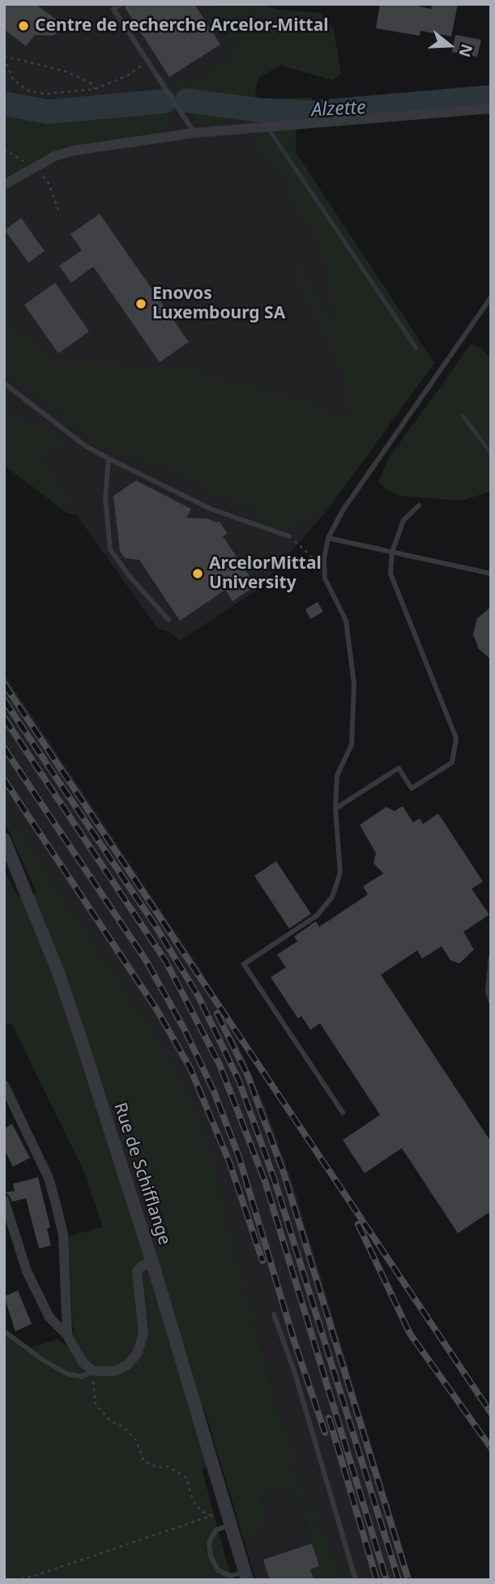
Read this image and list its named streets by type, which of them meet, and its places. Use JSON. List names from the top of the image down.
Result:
{
  "streets": {
    "street": ["Rue de Schifflange"]
  },
  "water": ["Alzette"],
  "places": ["Centre de recherche Arcelor-Mittal", "Enovos Luxembourg SA", "ArcelorMittal University"],
  "north": "right"
}
